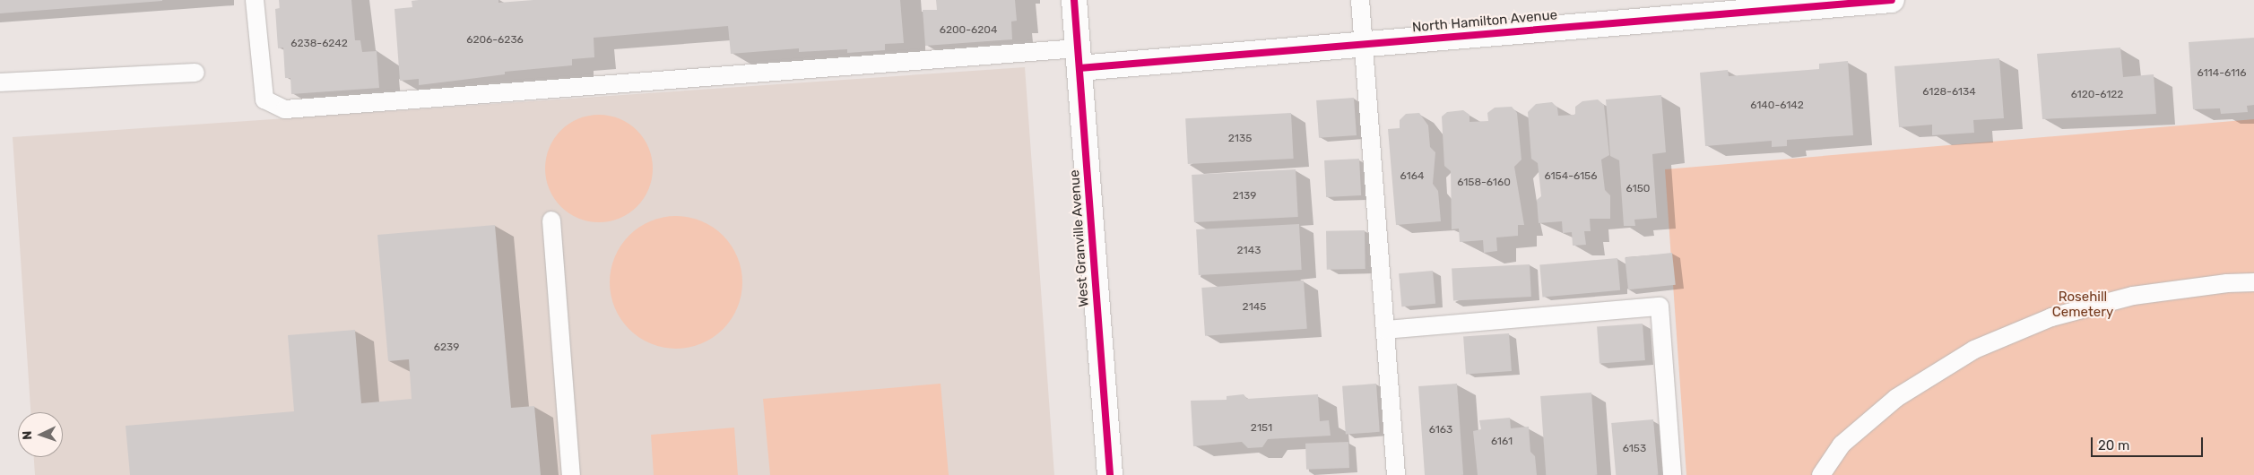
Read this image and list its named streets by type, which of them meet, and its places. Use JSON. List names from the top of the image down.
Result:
{
  "streets": {
    "street": ["North Hamilton Avenue", "West Granville Avenue"]
  },
  "crossings": [
    ["North Hamilton Avenue", "West Granville Avenue"]
  ],
  "parks": ["Rosehill Cemetery"],
  "house_numbers": [
    "6200-6204",
    "6206-6236",
    "6238-6242",
    "6114-6116",
    "6128-6134",
    "6120-6122",
    "6140-6142",
    "2135",
    "6164",
    "6154-6156",
    "6158-6160",
    "6150",
    "2139",
    "2143",
    "2145",
    "6239",
    "2151",
    "6163",
    "6161",
    "6153"
  ],
  "scale_bar": "20 m",
  "north": "left"
}
